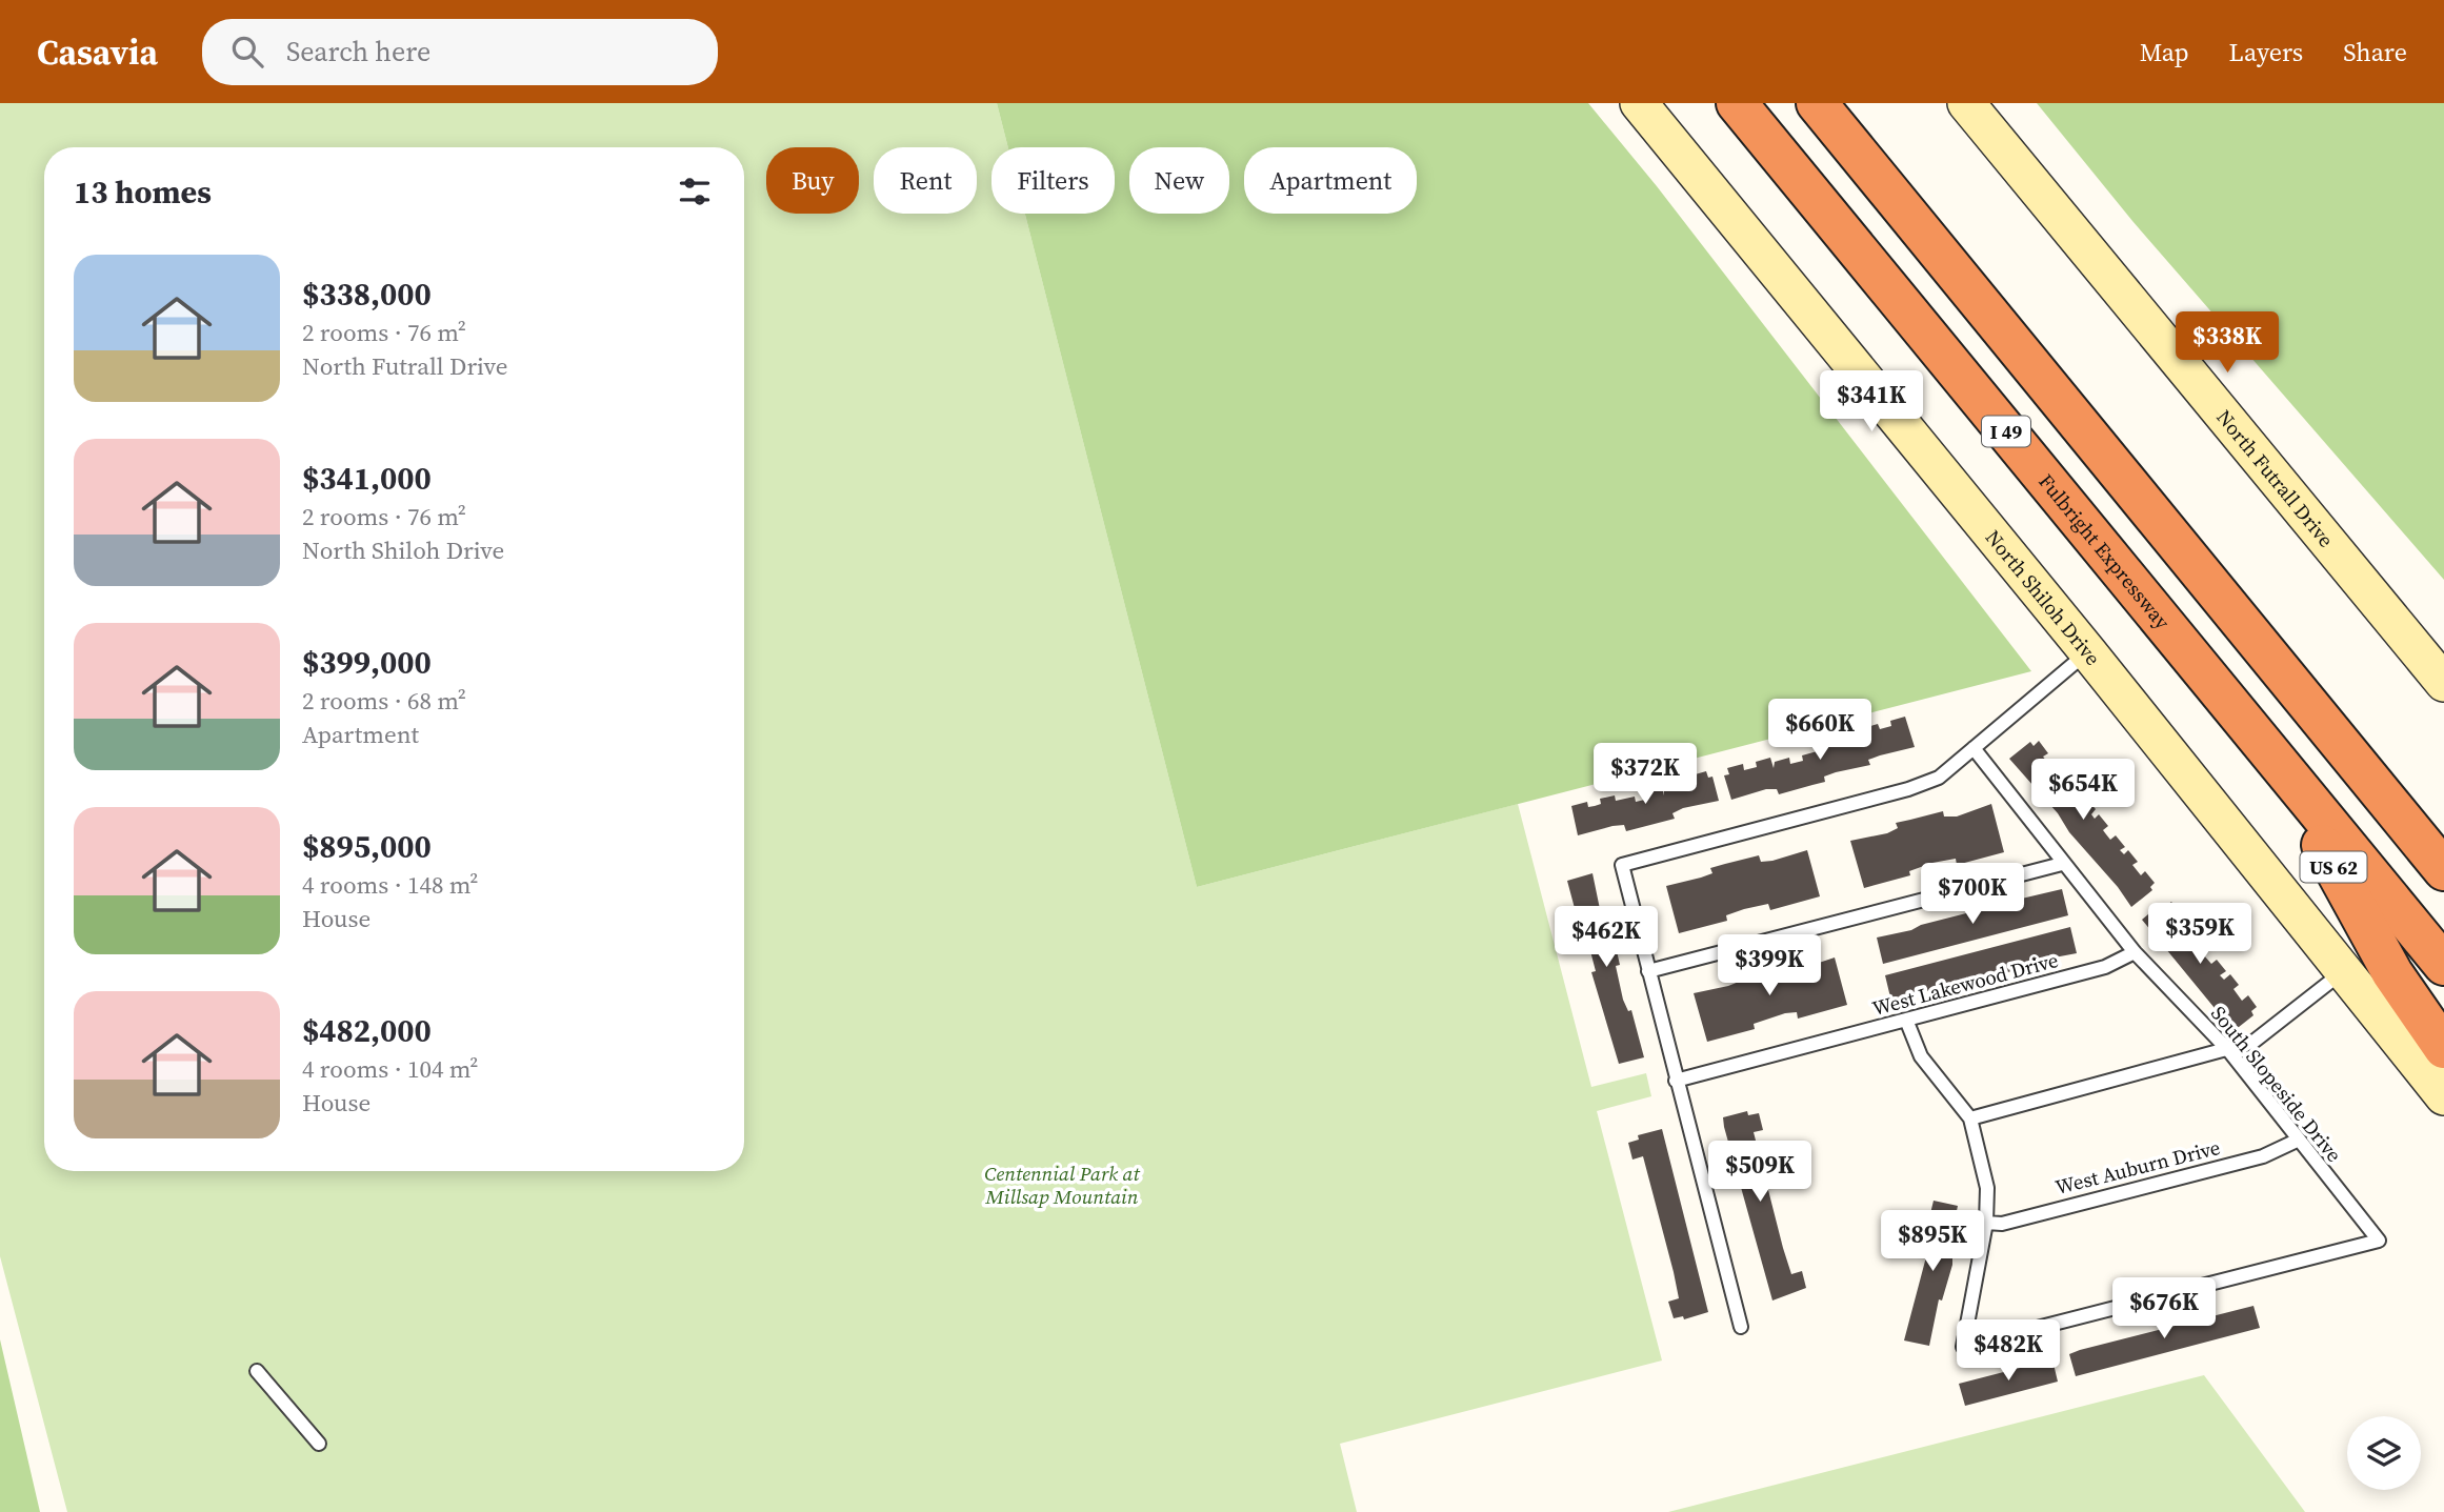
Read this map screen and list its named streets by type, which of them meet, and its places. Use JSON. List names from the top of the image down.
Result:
{
  "streets": {
    "highway": ["I 49", "Fulbright Expressway", "US 62"],
    "main road": ["North Futrall Drive", "North Shiloh Drive"],
    "lane": ["West Lakewood Drive", "South Slopeside Drive", "West Auburn Drive"]
  },
  "crossings": [
    ["Fulbright Expressway", "US 62"],
    ["West Lakewood Drive", "South Slopeside Drive"],
    ["South Slopeside Drive", "West Auburn Drive"]
  ],
  "parks": ["Centennial Park at Millsap Mountain"],
  "page": {
    "header": "Casavia",
    "search": "Search here",
    "nav": ["Map", "Layers", "Share"],
    "chip": [
      "Buy",
      "Rent",
      "Filters",
      "New",
      "Apartment"
    ],
    "heading": "13 homes",
    "list": [
      {
        "name": "$338,000",
        "note": "2 rooms · 76 m² · North Futrall Drive"
      },
      {
        "name": "$341,000",
        "note": "2 rooms · 76 m² · North Shiloh Drive"
      },
      {
        "name": "$399,000",
        "note": "2 rooms · 68 m² · Apartment"
      },
      {
        "name": "$895,000",
        "note": "4 rooms · 148 m² · House"
      },
      {
        "name": "$482,000",
        "note": "4 rooms · 104 m² · House"
      }
    ],
    "price": [
      "$338K",
      "$341K",
      "$660K",
      "$372K",
      "$654K",
      "$700K",
      "$359K",
      "$462K",
      "$399K",
      "$509K",
      "$895K",
      "$676K",
      "$482K"
    ]
  }
}
